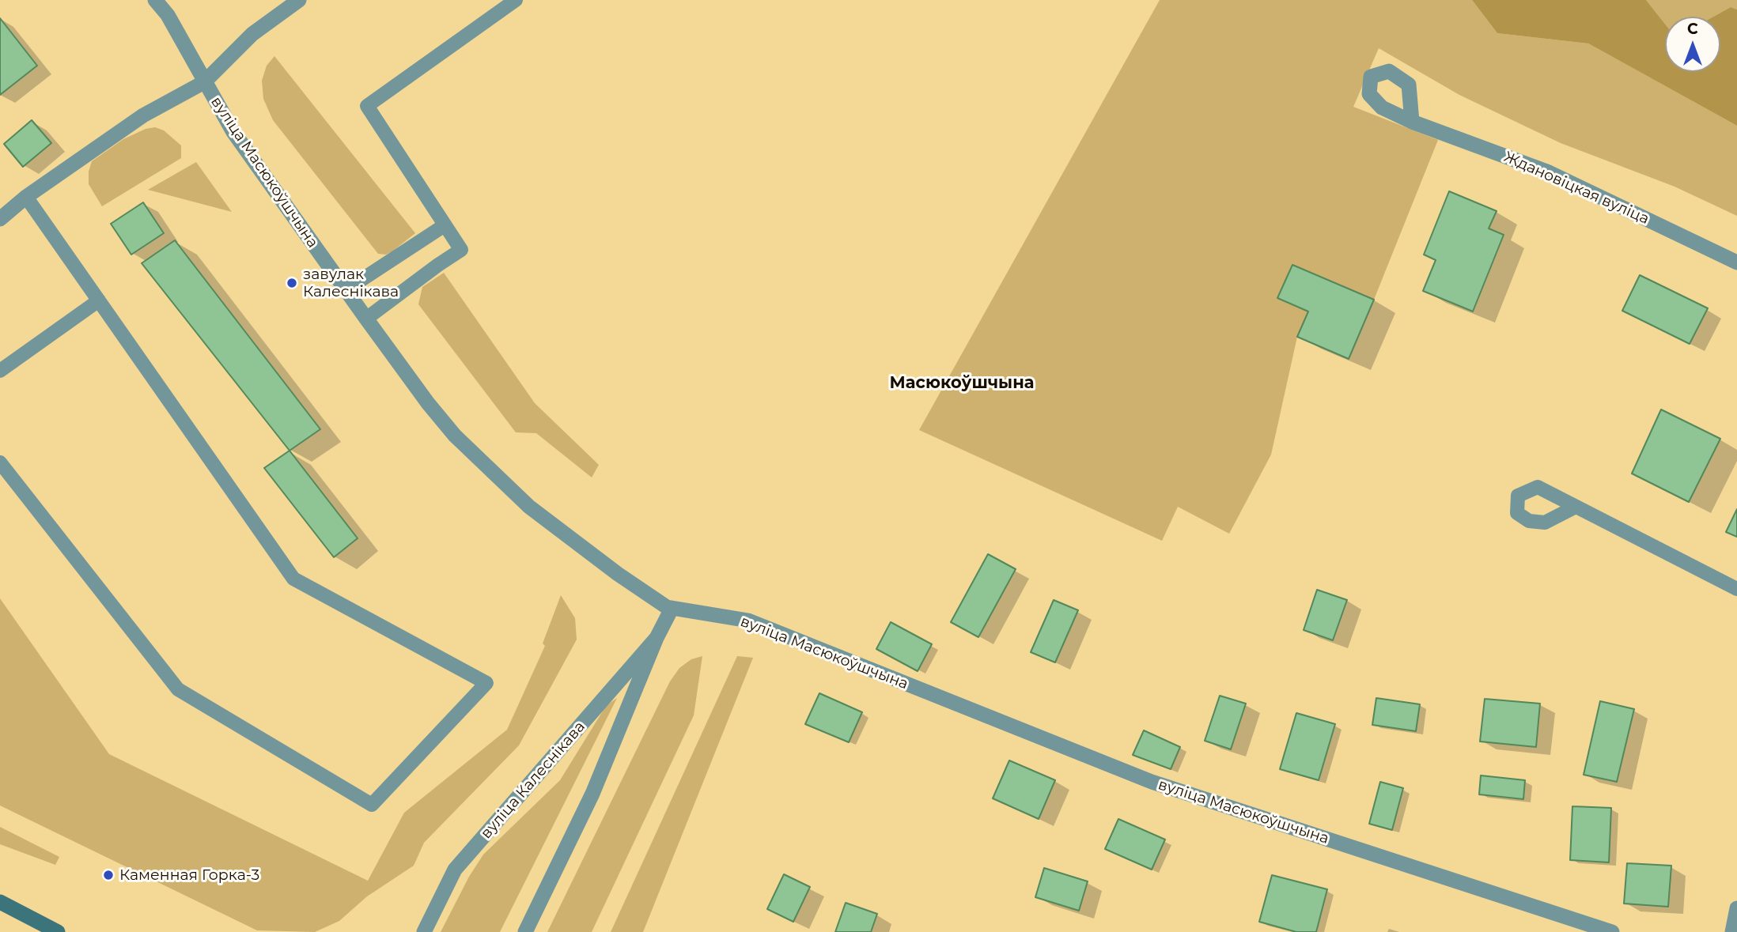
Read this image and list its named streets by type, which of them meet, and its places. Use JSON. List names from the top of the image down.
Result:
{
  "streets": {
    "street": ["вуліца Масюкоўшчына", "Ждановіцкая вуліца", "вуліца Калеснікава"]
  },
  "crossings": [
    ["вуліца Масюкоўшчына", "вуліца Калеснікава"]
  ],
  "districts": ["Масюкоўшчына"],
  "places": ["завулак Калеснікава", "Каменная Горка-3"],
  "north": "top"
}
